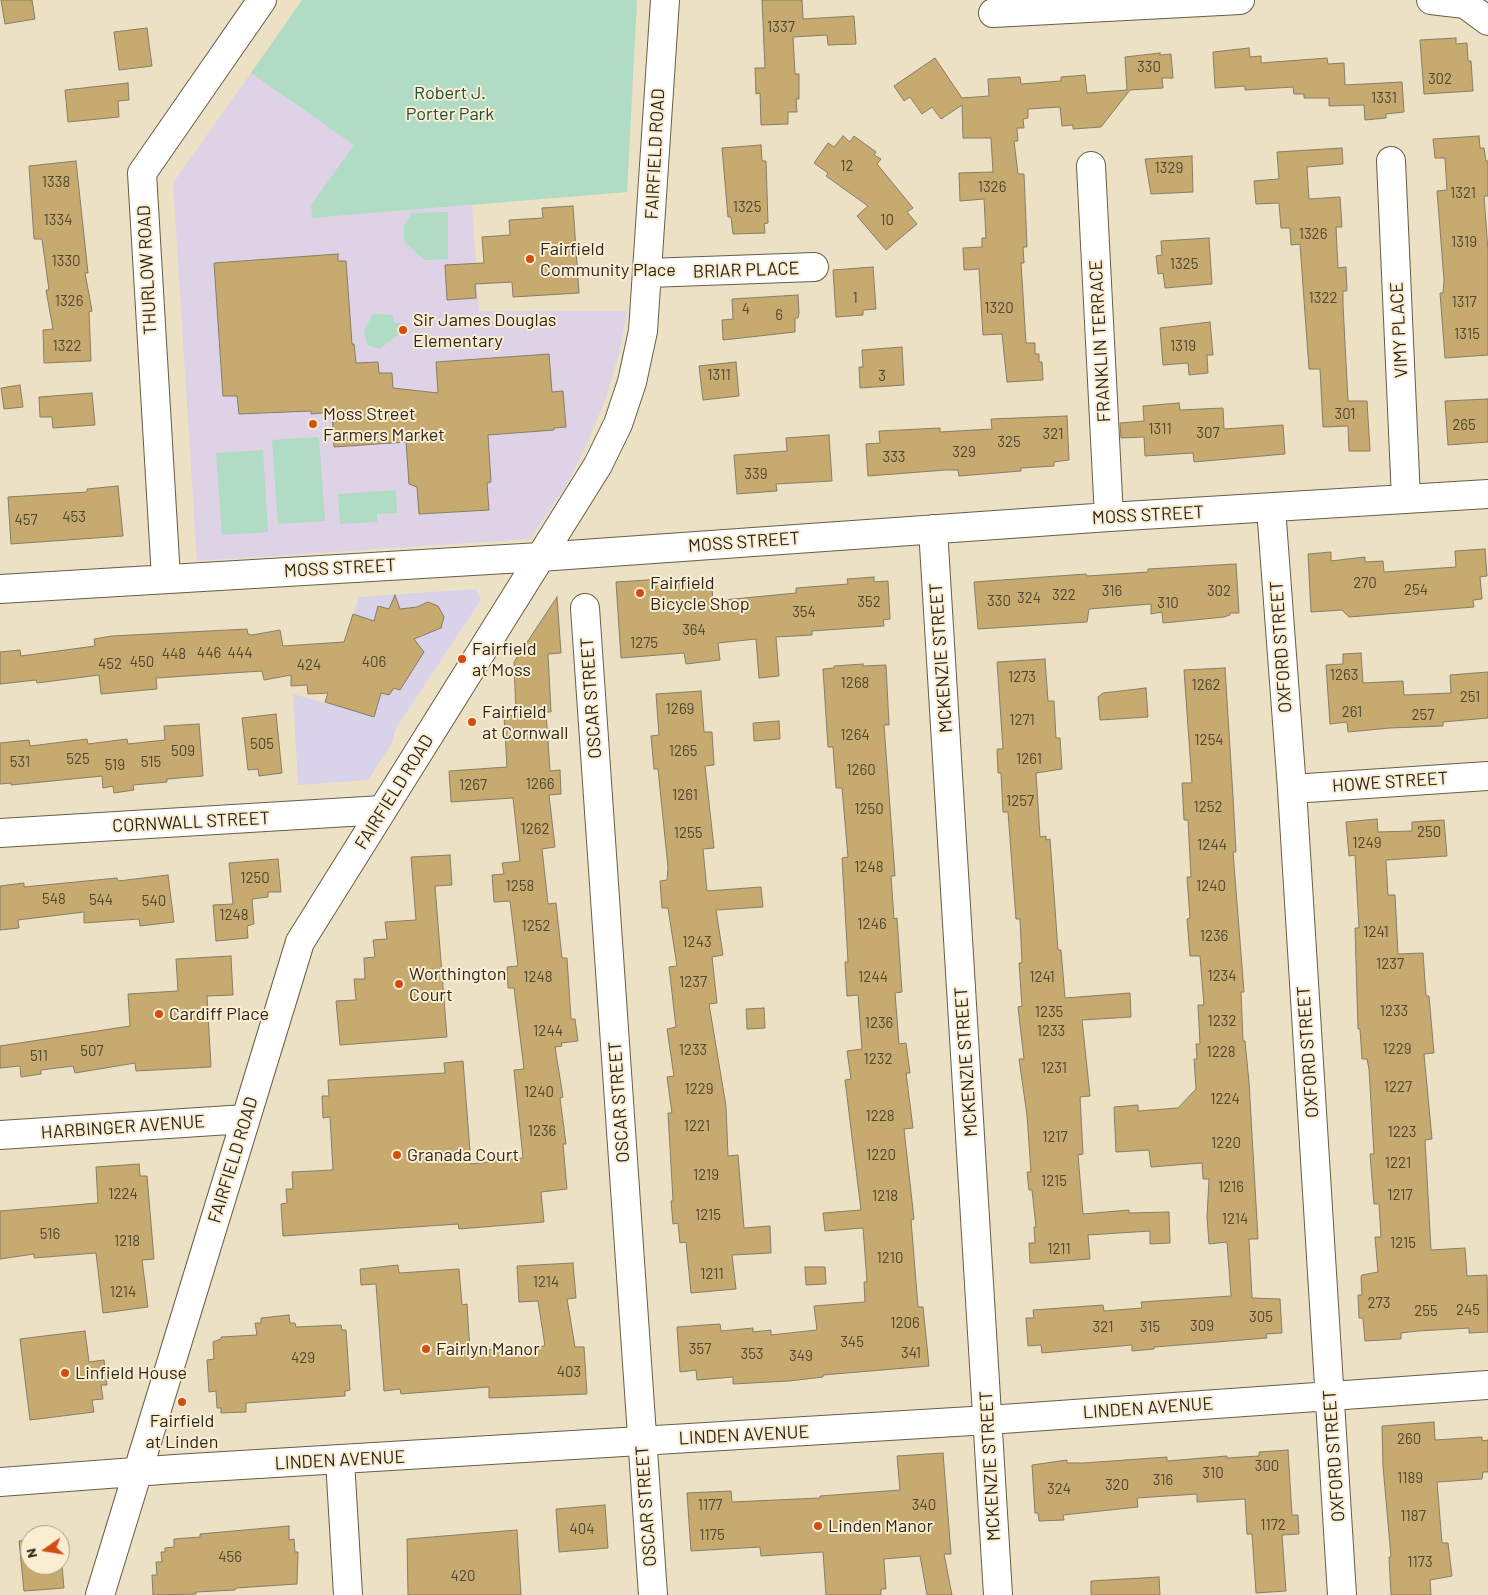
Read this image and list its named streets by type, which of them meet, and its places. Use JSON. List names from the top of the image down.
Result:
{
  "streets": {
    "street": [
      "FAIRFIELD ROAD",
      "THURLOW ROAD",
      "BRIAR PLACE",
      "VIMY PLACE",
      "FRANKLIN TERRACE",
      "MOSS STREET",
      "OXFORD STREET",
      "MCKENZIE STREET",
      "OSCAR STREET",
      "HOWE STREET",
      "CORNWALL STREET",
      "HARBINGER AVENUE",
      "LINDEN AVENUE"
    ]
  },
  "crossings": [
    ["FAIRFIELD ROAD", "BRIAR PLACE"],
    ["FAIRFIELD ROAD", "MOSS STREET"],
    ["FAIRFIELD ROAD", "CORNWALL STREET"],
    ["FAIRFIELD ROAD", "HARBINGER AVENUE"],
    ["FAIRFIELD ROAD", "LINDEN AVENUE"],
    ["THURLOW ROAD", "MOSS STREET"],
    ["VIMY PLACE", "MOSS STREET"],
    ["FRANKLIN TERRACE", "MOSS STREET"],
    ["MOSS STREET", "OXFORD STREET"],
    ["MOSS STREET", "MCKENZIE STREET"],
    ["OXFORD STREET", "HOWE STREET"],
    ["OXFORD STREET", "LINDEN AVENUE"],
    ["MCKENZIE STREET", "LINDEN AVENUE"],
    ["OSCAR STREET", "LINDEN AVENUE"]
  ],
  "parks": ["Robert J. Porter Park"],
  "places": [
    "Fairfield Community Place",
    "Sir James Douglas Elementary",
    "Moss Street Farmers Market",
    "Fairfield Bicycle Shop",
    "Fairfield at Moss",
    "Fairfield at Cornwall",
    "Worthington Court",
    "Cardiff Place",
    "Granada Court",
    "Fairlyn Manor",
    "Linfield House",
    "Fairfield at Linden",
    "Linden Manor"
  ],
  "house_numbers": [
    "1337",
    "330",
    "302",
    "1331",
    "12",
    "1329",
    "1338",
    "1326",
    "1321",
    "1325",
    "1334",
    "10",
    "1326",
    "1319",
    "1330",
    "1325",
    "1",
    "1322",
    "1326",
    "1317",
    "1320",
    "4",
    "6",
    "1315",
    "1322",
    "1319",
    "1311",
    "3",
    "301",
    "265",
    "1311",
    "307",
    "321",
    "325",
    "329",
    "333",
    "339",
    "453",
    "457",
    "270",
    "254",
    "316",
    "302",
    "322",
    "324",
    "330",
    "352",
    "310",
    "354",
    "364",
    "1275",
    "446",
    "444",
    "448",
    "450",
    "406",
    "452",
    "424",
    "1263",
    "1273",
    "1268",
    "1262",
    "251",
    "1269",
    "261",
    "257",
    "1271",
    "1264",
    "1254",
    "505",
    "509",
    "1265",
    "525",
    "1261",
    "531",
    "515",
    "519",
    "1260",
    "1266",
    "1267",
    "1261",
    "1257",
    "1252",
    "1250",
    "1262",
    "250",
    "1255",
    "1249",
    "1244",
    "1248",
    "1250",
    "1258",
    "1240",
    "548",
    "544",
    "540",
    "1248",
    "1246",
    "1252",
    "1241",
    "1236",
    "1243",
    "1237",
    "1234",
    "1248",
    "1244",
    "1241",
    "1237",
    "1233",
    "1235",
    "1232",
    "1236",
    "1244",
    "1233",
    "1229",
    "1233",
    "507",
    "1228",
    "511",
    "1232",
    "1231",
    "1227",
    "1229",
    "1240",
    "1224",
    "1228",
    "1221",
    "1236",
    "1223",
    "1217",
    "1220",
    "1220",
    "1221",
    "1219",
    "1215",
    "1216",
    "1224",
    "1217",
    "1218",
    "1215",
    "1214",
    "516",
    "1218",
    "1215",
    "1211",
    "1210",
    "1211",
    "1214",
    "1214",
    "273",
    "245",
    "255",
    "305",
    "1206",
    "309",
    "321",
    "315",
    "345",
    "357",
    "341",
    "353",
    "349",
    "429",
    "403",
    "260",
    "300",
    "310",
    "1189",
    "316",
    "320",
    "324",
    "1177",
    "340",
    "1187",
    "1172",
    "404",
    "1175",
    "456",
    "1173",
    "420"
  ],
  "north": "left"
}
